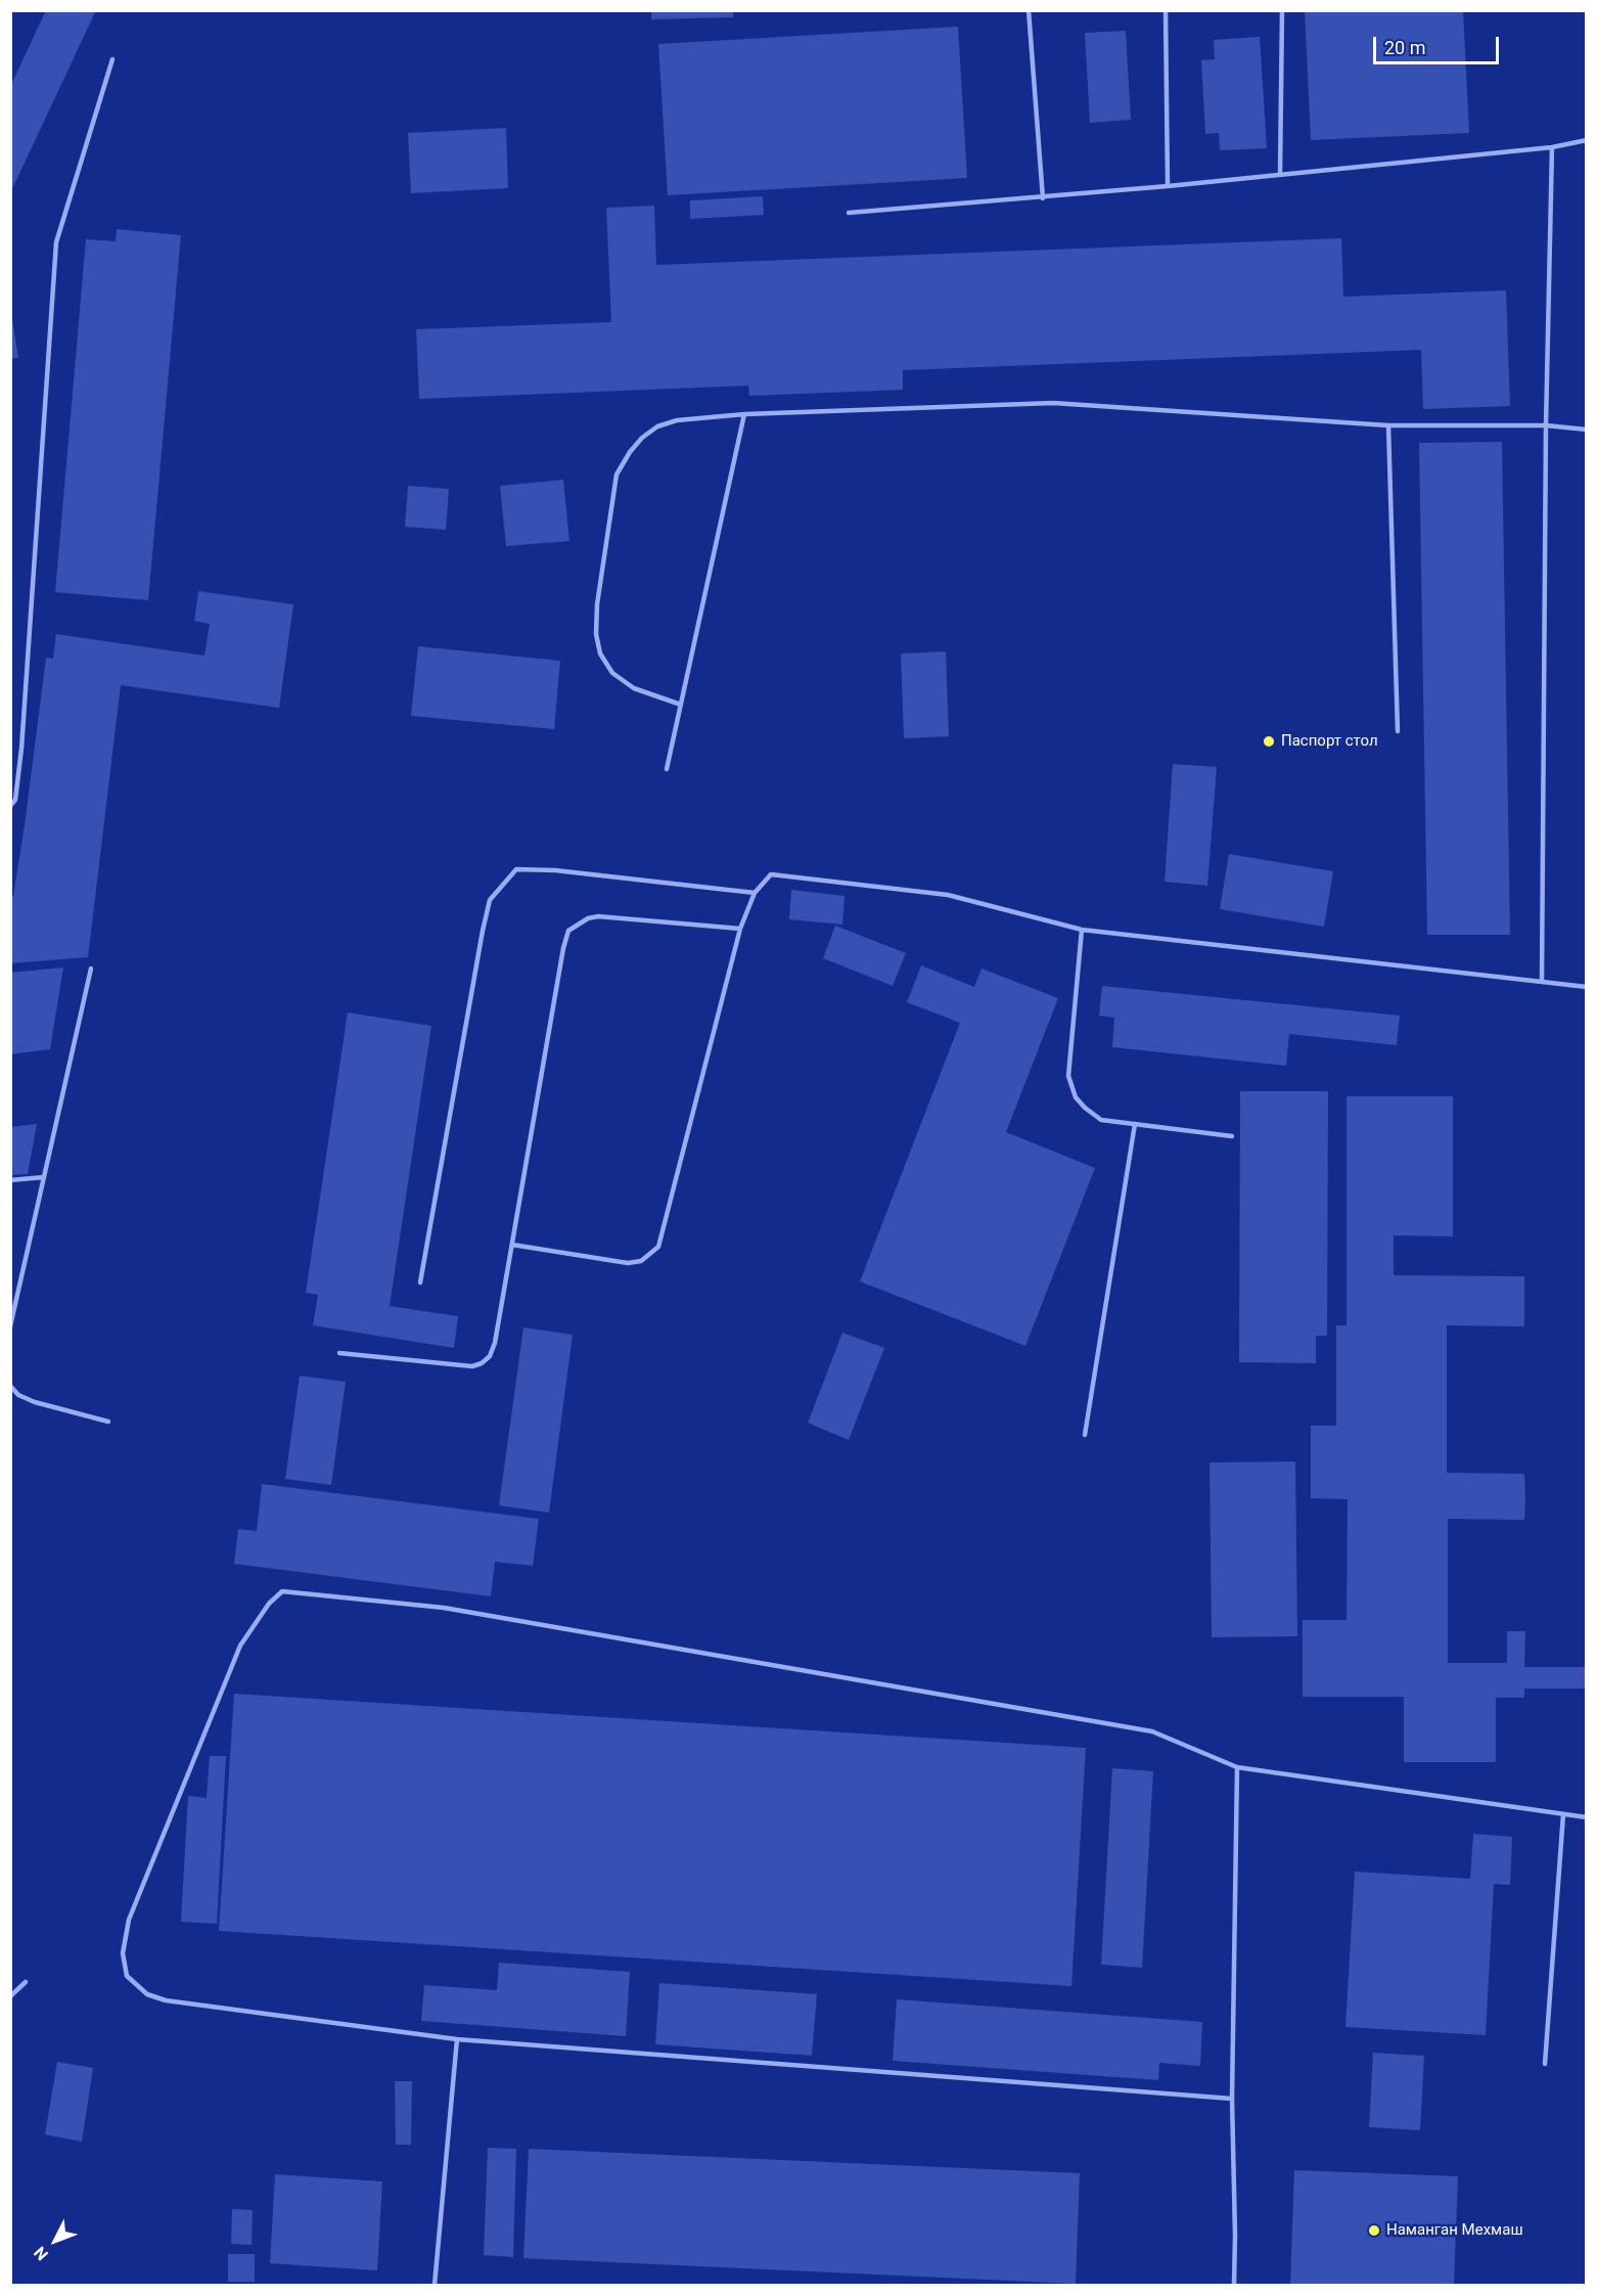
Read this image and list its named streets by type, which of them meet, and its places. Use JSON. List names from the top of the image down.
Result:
{
  "places": ["Паспорт стол", "Наманган Мехмаш"],
  "scale_bar": "20 m",
  "north": "bottom left"
}
